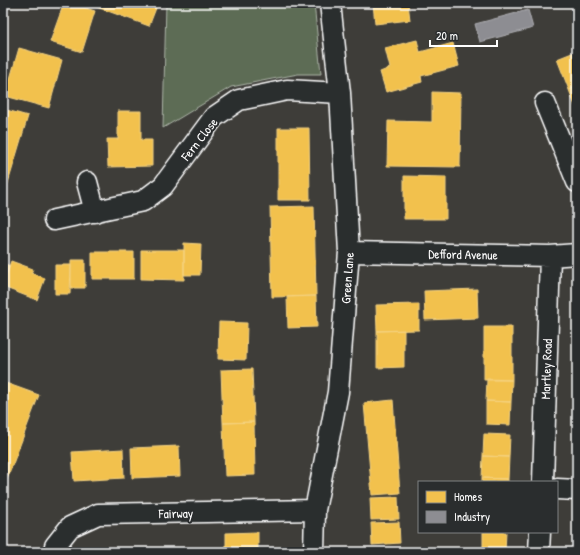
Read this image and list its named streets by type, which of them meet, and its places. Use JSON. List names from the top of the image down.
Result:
{
  "streets": {
    "street": [
      "Fern Close",
      "Defford Avenue",
      "Green Lane",
      "Martley Road",
      "Fairway"
    ]
  },
  "crossings": [
    ["Fern Close", "Green Lane"],
    ["Defford Avenue", "Green Lane"],
    ["Defford Avenue", "Martley Road"],
    ["Green Lane", "Fairway"]
  ],
  "legend": ["Homes", "Industry"],
  "scale_bar": "20 m"
}
